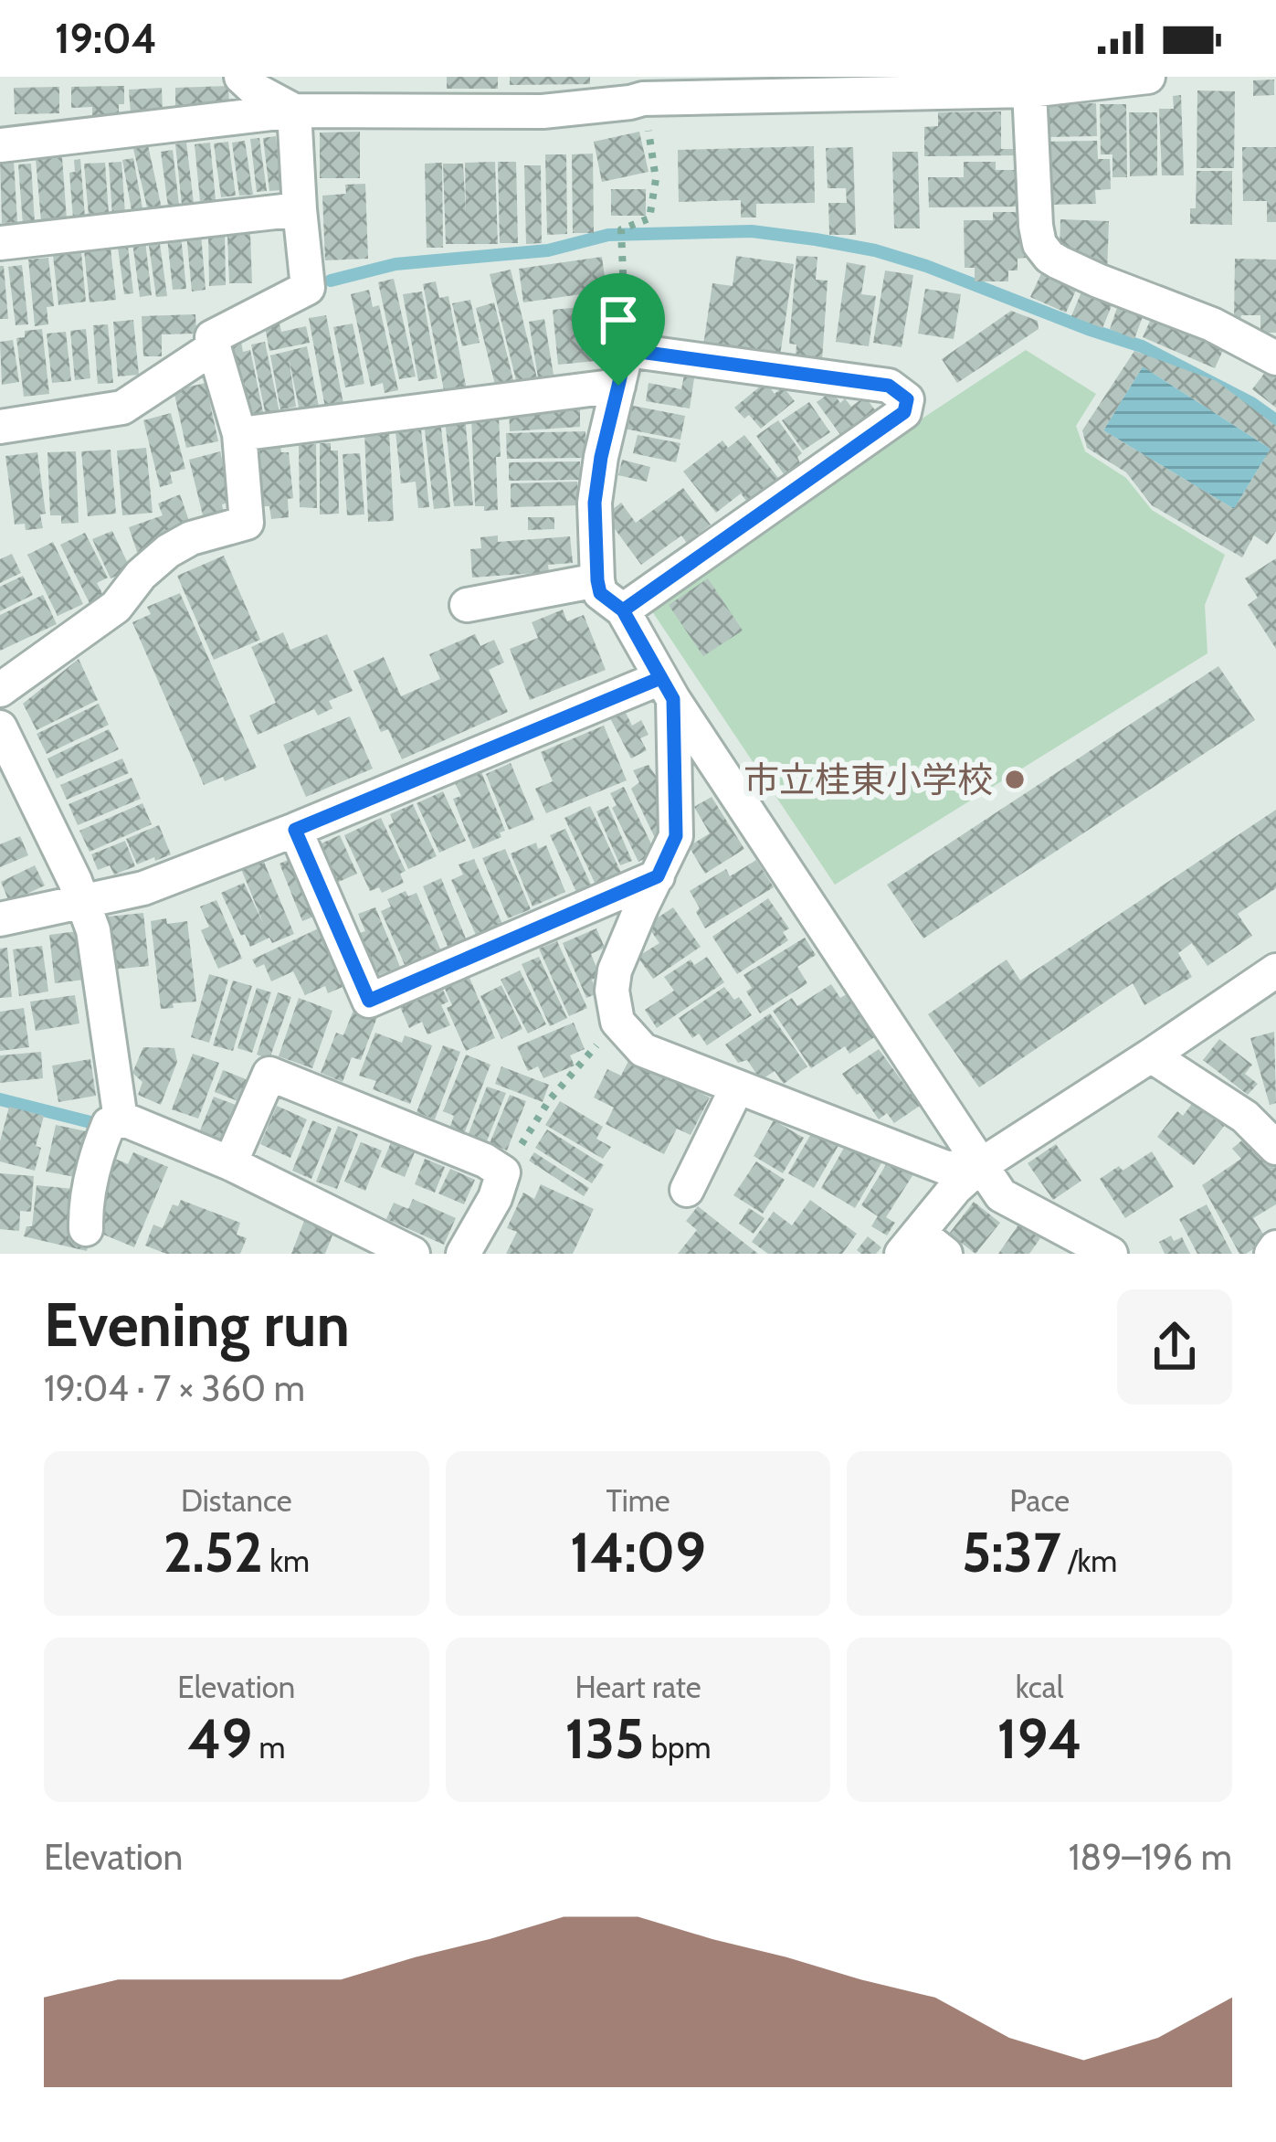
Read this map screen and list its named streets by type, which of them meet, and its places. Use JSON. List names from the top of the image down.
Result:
{
  "places": ["市立桂東小学校"],
  "page": {
    "status": "19:04",
    "heading": ["Evening run", "19:04 · 7 × 360 m"],
    "stats": [
      ["Distance", "2.52 km"],
      ["Time", "14:09"],
      ["Pace", "5:37 /km"],
      ["Elevation", "49 m"],
      ["Heart rate", "135 bpm"],
      ["kcal", "194"]
    ],
    "chart": ["Elevation", "189–196 m"]
  }
}
